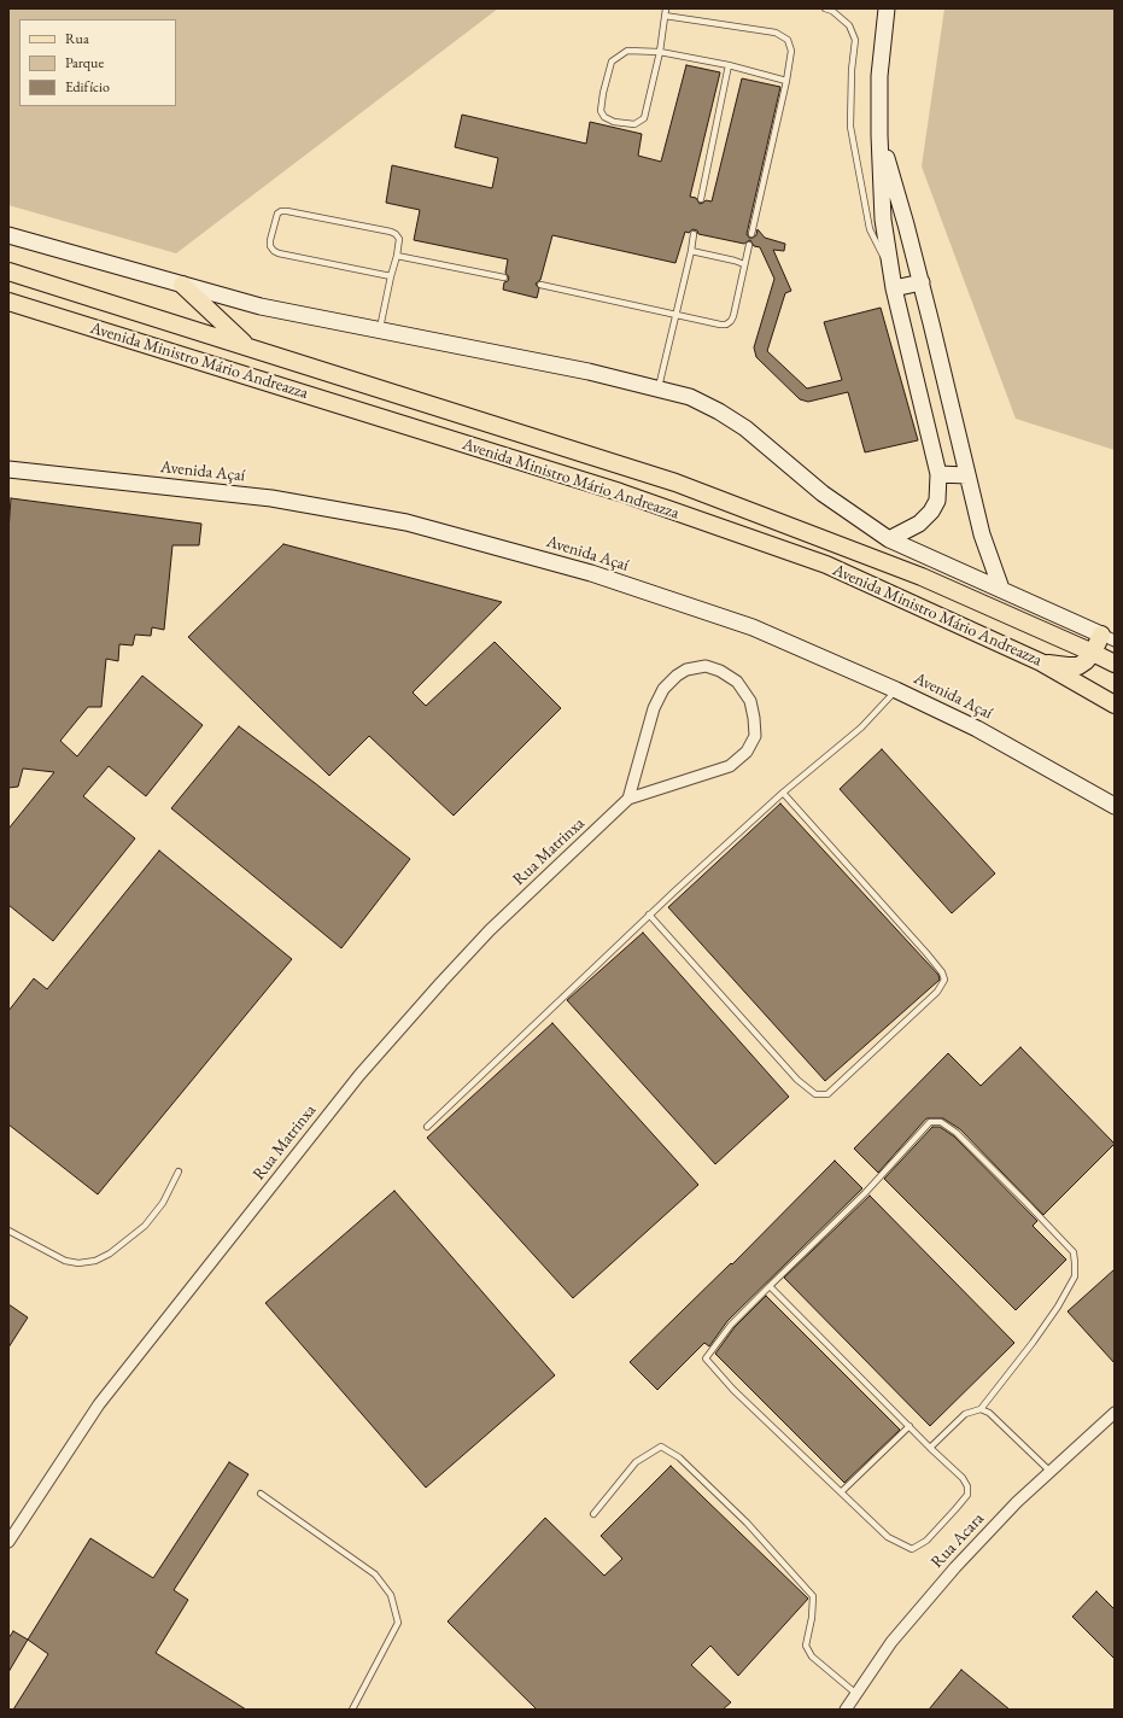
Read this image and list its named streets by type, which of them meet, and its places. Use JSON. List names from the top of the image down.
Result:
{
  "streets": {
    "main road": ["Avenida Ministro Mário Andreazza"],
    "street": ["Avenida Açaí", "Rua Matrinxa", "Rua Acara"]
  },
  "legend": ["Rua", "Parque", "Edifício"]
}
